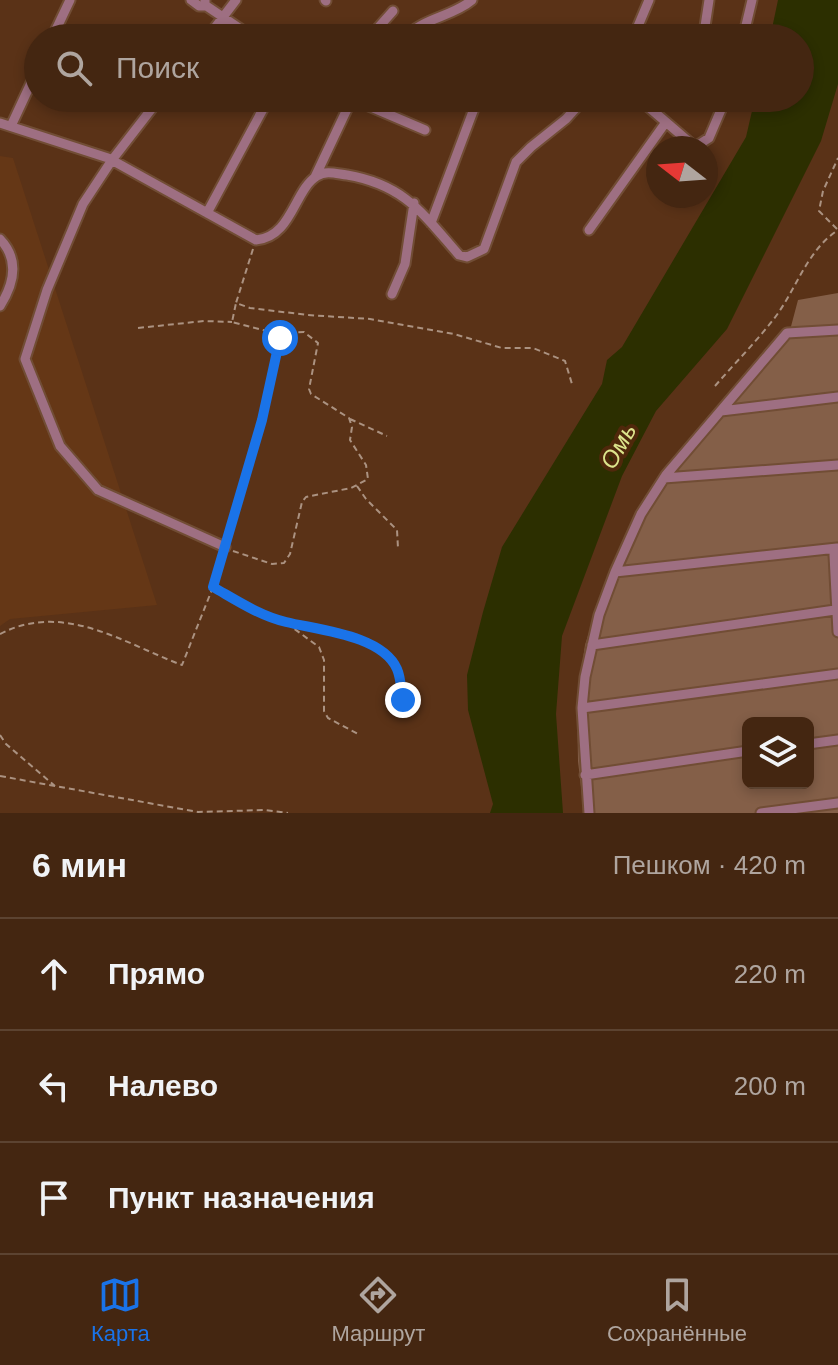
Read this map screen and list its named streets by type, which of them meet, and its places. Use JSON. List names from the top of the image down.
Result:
{
  "water": ["Омь"],
  "north": "left",
  "page": {
    "search": "Поиск",
    "heading": ["6 мин", "Пешком · 420 m"],
    "list": [
      ["Прямо", "220 m"],
      ["Налево", "200 m"],
      "Пункт назначения"
    ],
    "nav": ["Карта", "Маршрут", "Сохранённые"]
  }
}
